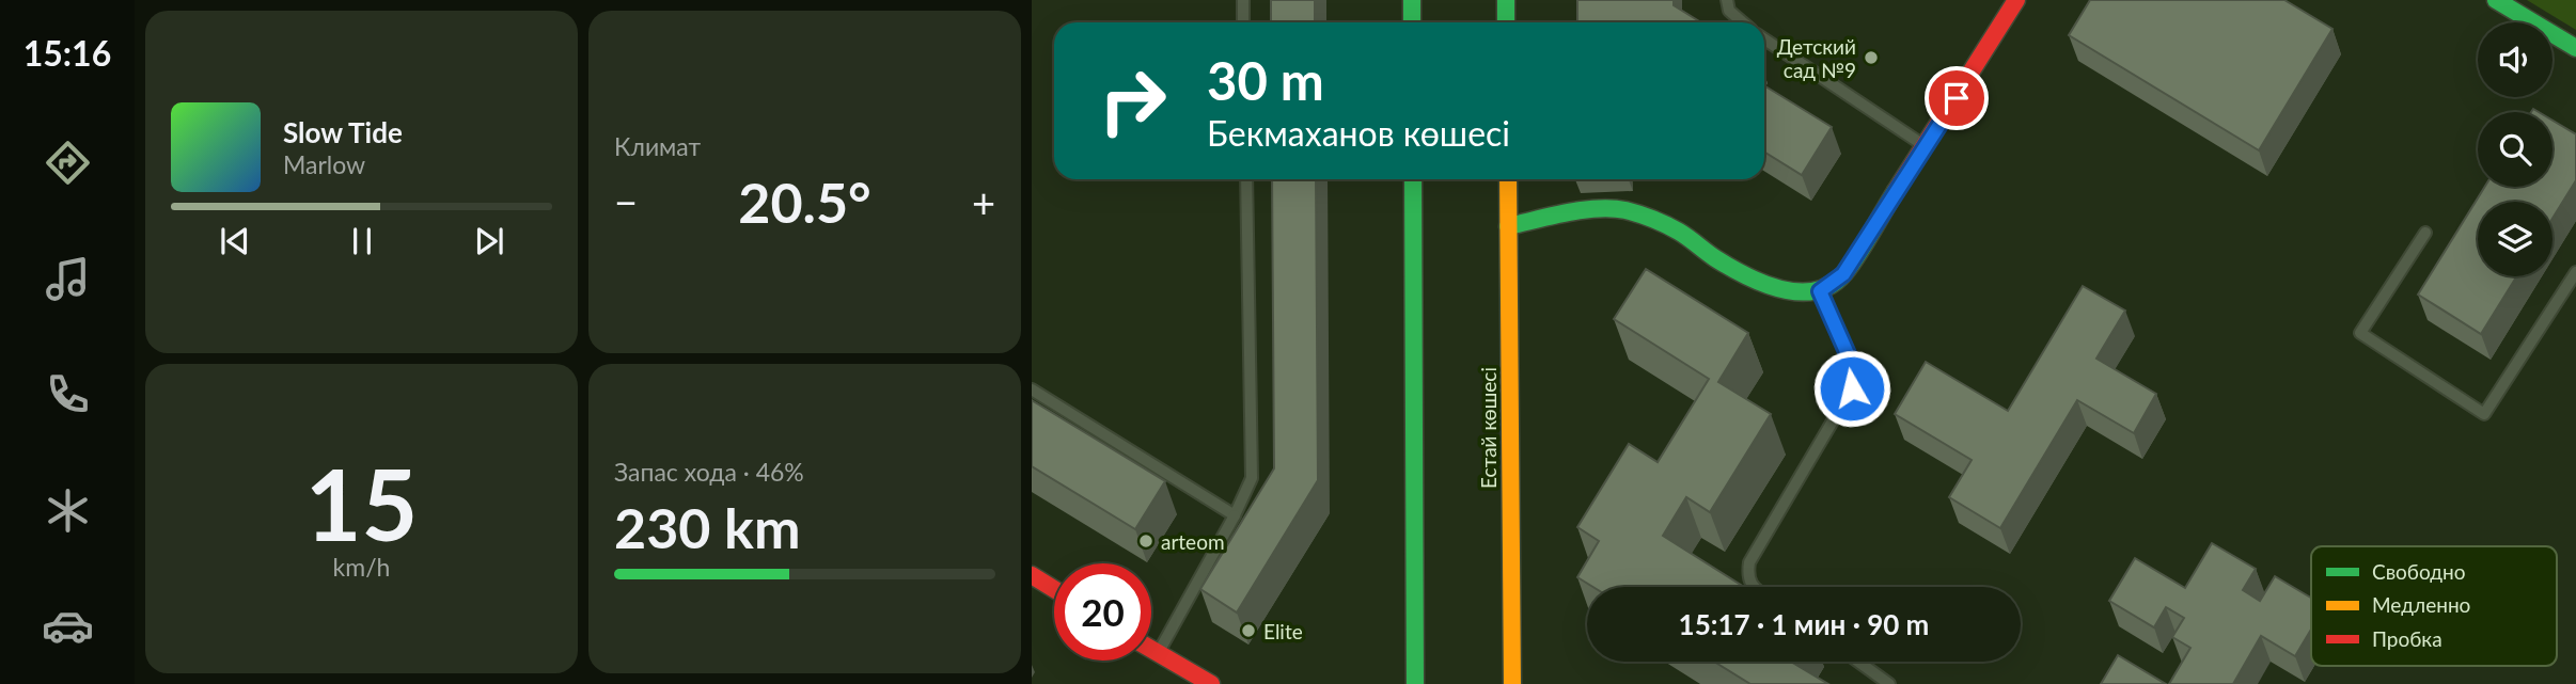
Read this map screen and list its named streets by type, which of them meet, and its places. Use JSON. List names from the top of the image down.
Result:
{
  "streets": {
    "main road": ["Естай көшесі"]
  },
  "places": ["Детский сад №9", "arteom", "Elite"],
  "legend": ["Свободно", "Медленно", "Пробка"],
  "page": {
    "tabs": "15:16",
    "tile": [
      "Климат",
      ["15", "km/h"],
      ["Запас хода · 46%", "230 km"]
    ],
    "turn": ["30 m", "Бекмаханов көшесі"],
    "song": ["Slow Tide", "Marlow"],
    "heat": ["−", "20.5°", "+"],
    "limit": "20",
    "trip": "15:17 · 1 мин · 90 m"
  }
}
